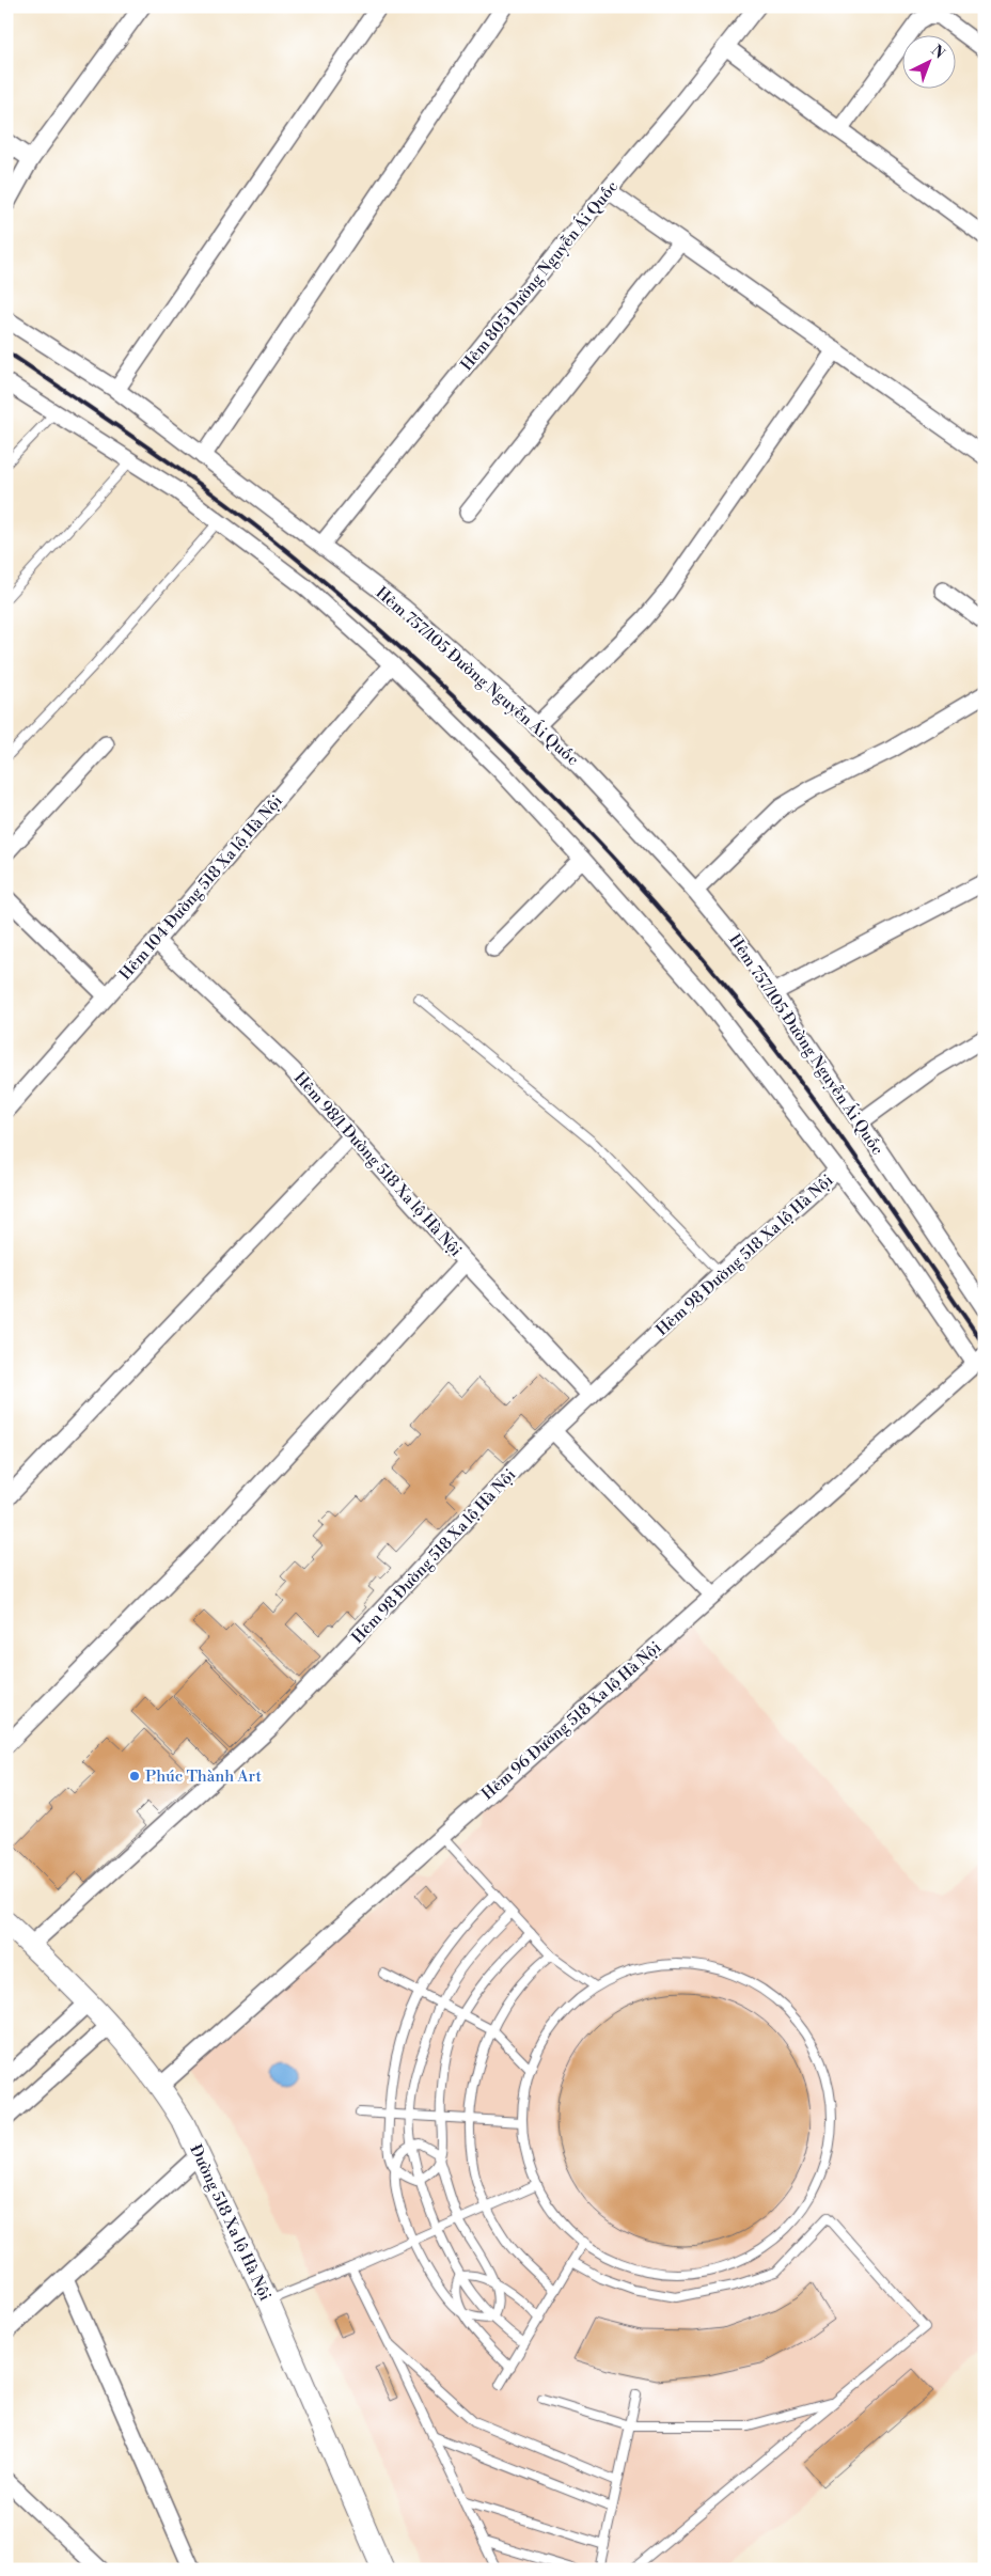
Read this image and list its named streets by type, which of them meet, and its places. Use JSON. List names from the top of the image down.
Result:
{
  "streets": {
    "street": [
      "Hẻm 805 Đường Nguyễn Ái Quốc",
      "Hẻm 757/105 Đường Nguyễn Ái Quốc",
      "Hẻm 104 Đường 518 Xa lộ Hà Nội",
      "Hẻm 98/1 Đường 518 Xa lộ Hà Nội",
      "Hẻm 98 Đường 518 Xa lộ Hà Nội",
      "Hẻm 96 Đường 518 Xa lộ Hà Nội",
      "Đường 518 Xa lộ Hà Nội"
    ]
  },
  "crossings": [
    ["Hẻm 805 Đường Nguyễn Ái Quốc", "Hẻm 757/105 Đường Nguyễn Ái Quốc"],
    ["Hẻm 104 Đường 518 Xa lộ Hà Nội", "Hẻm 98/1 Đường 518 Xa lộ Hà Nội"],
    ["Hẻm 98/1 Đường 518 Xa lộ Hà Nội", "Hẻm 98 Đường 518 Xa lộ Hà Nội"],
    ["Hẻm 98 Đường 518 Xa lộ Hà Nội", "Đường 518 Xa lộ Hà Nội"],
    ["Hẻm 96 Đường 518 Xa lộ Hà Nội", "Đường 518 Xa lộ Hà Nội"]
  ],
  "places": ["Phúc Thành Art"],
  "north": "top right"
}
